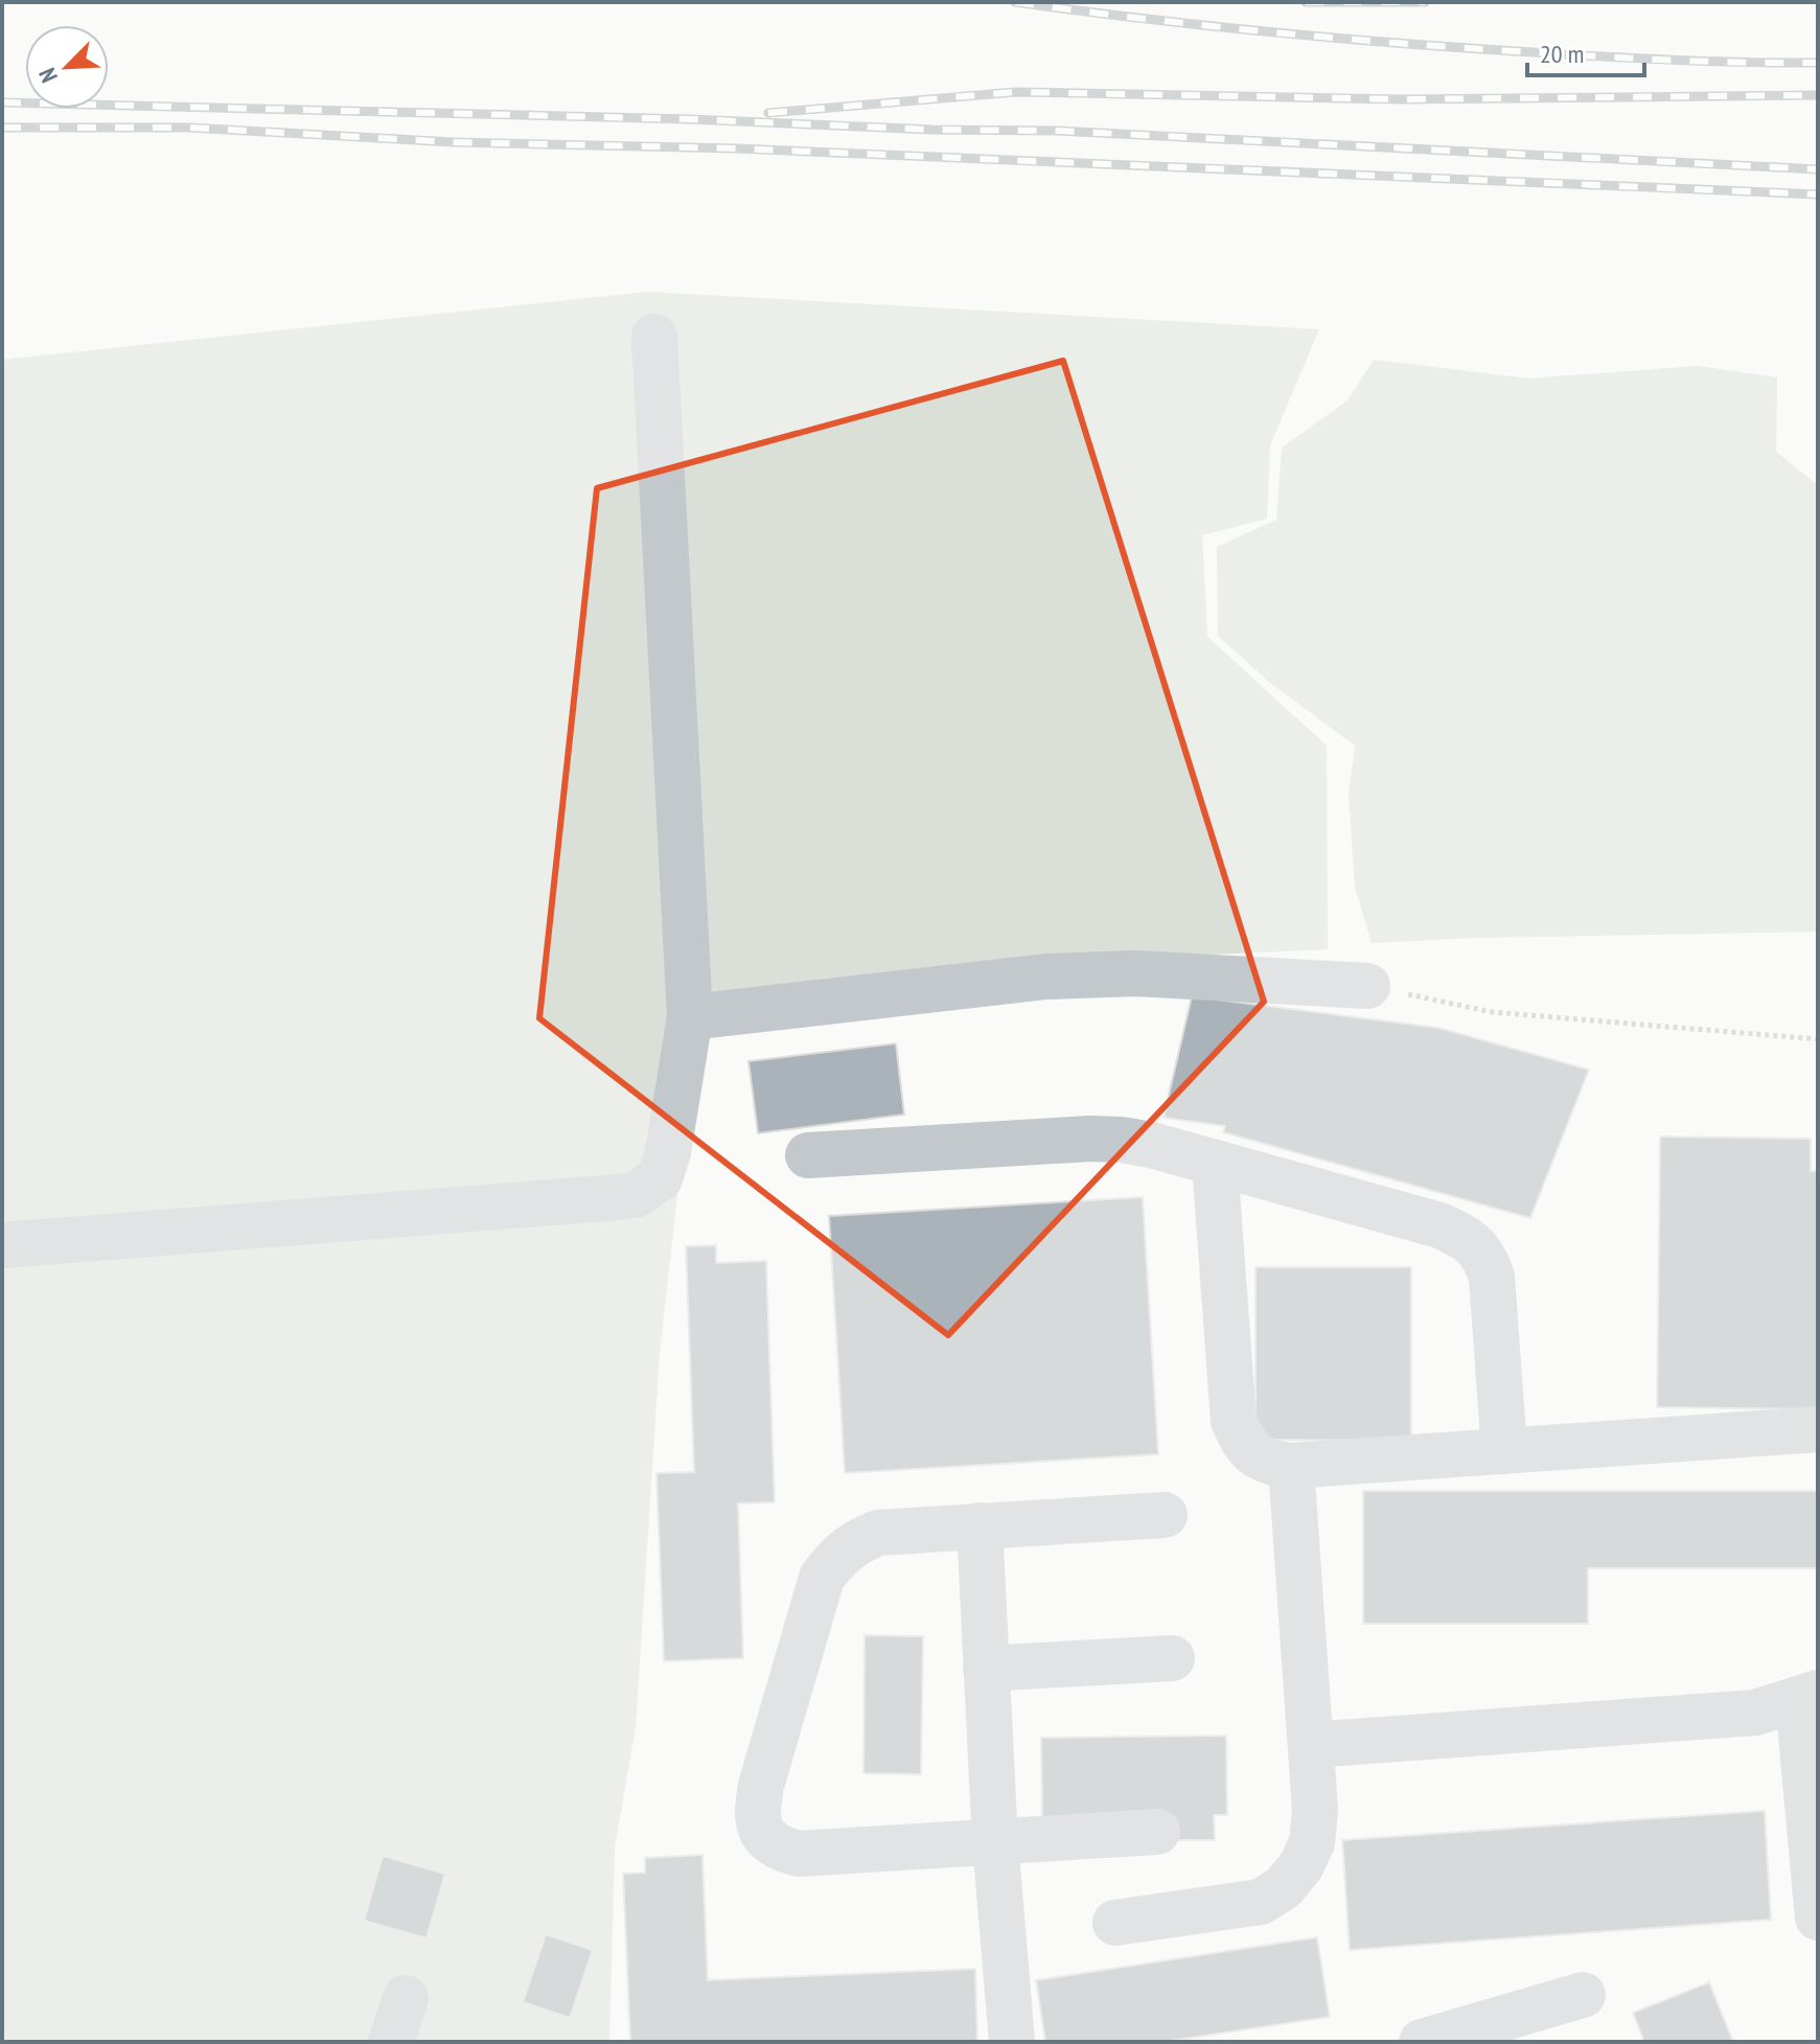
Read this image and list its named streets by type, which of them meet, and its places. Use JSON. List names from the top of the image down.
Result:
{
  "scale_bar": "20 m",
  "north": "bottom left"
}
